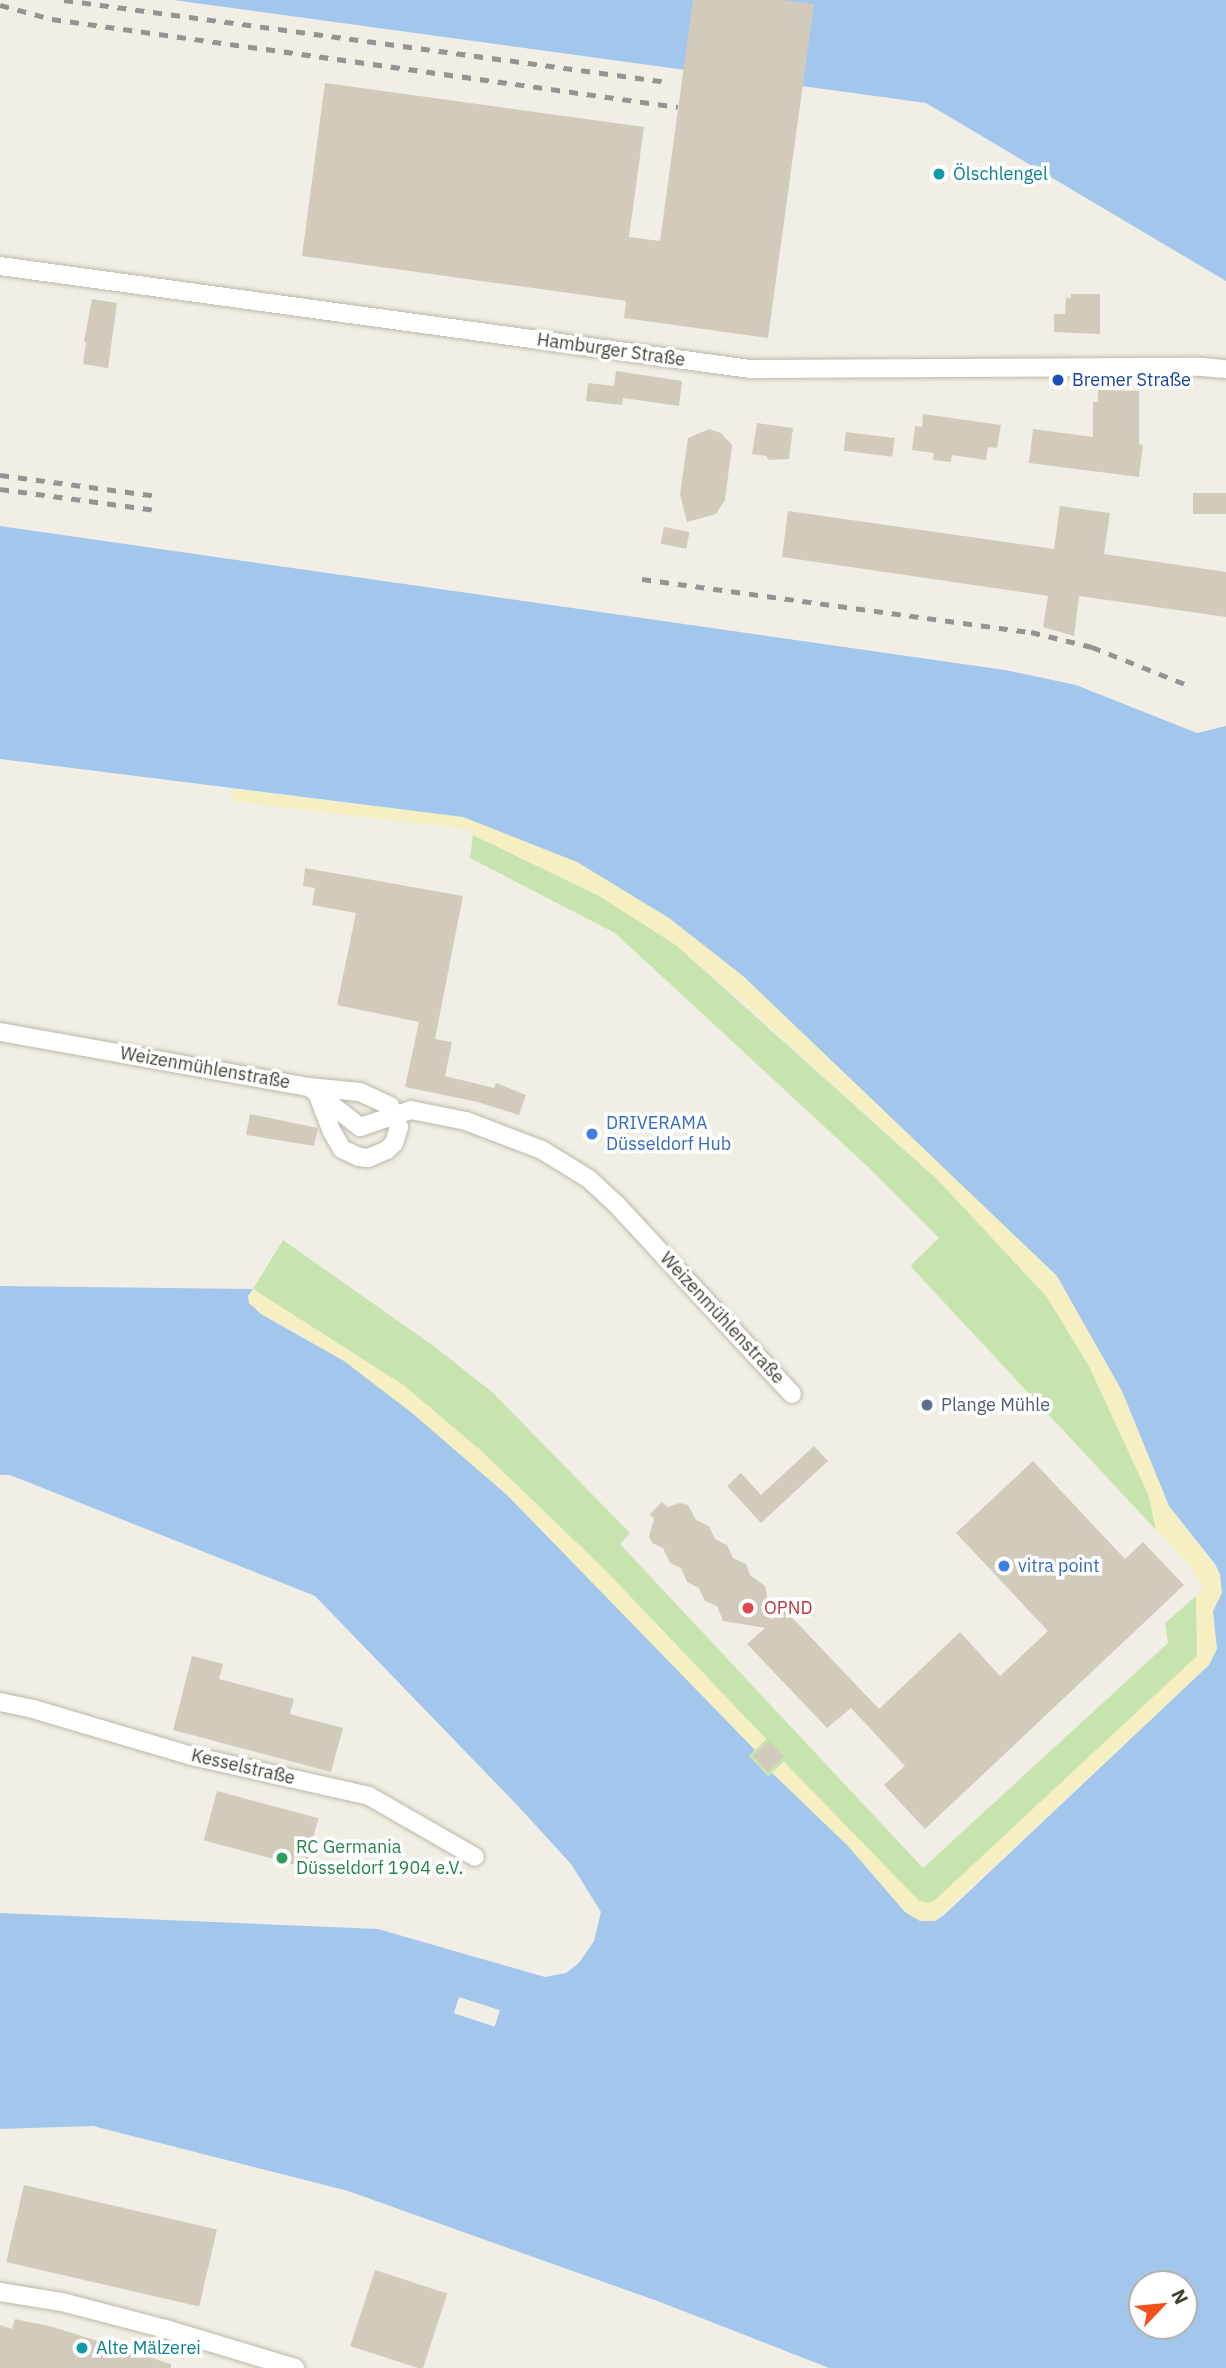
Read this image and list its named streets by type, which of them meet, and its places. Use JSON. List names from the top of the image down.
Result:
{
  "streets": {
    "street": ["Hamburger Straße", "Weizenmühlenstraße", "Kesselstraße"]
  },
  "places": [
    "Ölschlengel",
    "Bremer Straße",
    "DRIVERAMA Düsseldorf Hub",
    "Plange Mühle",
    "vitra point",
    "OPND",
    "RC Germania Düsseldorf 1904 e.V.",
    "Alte Mälzerei"
  ],
  "north": "top right"
}
